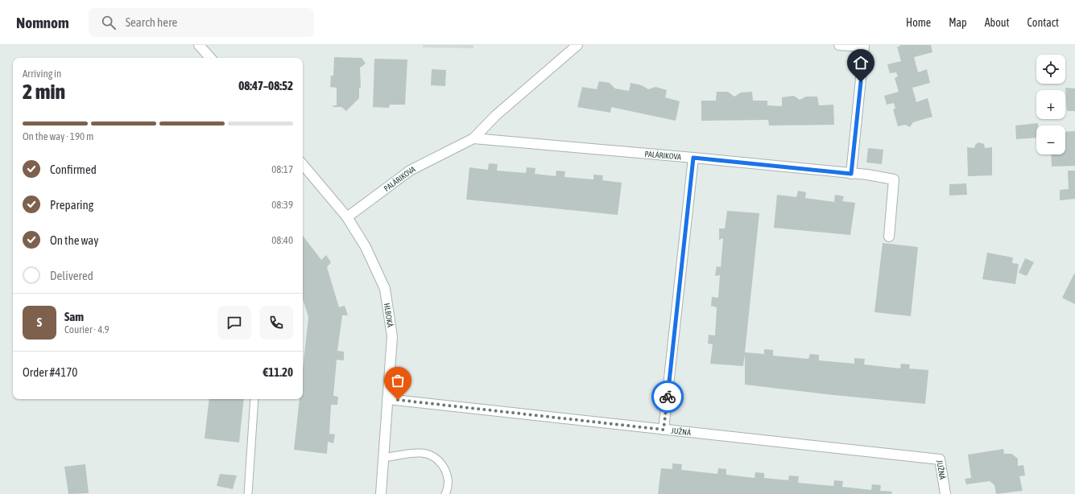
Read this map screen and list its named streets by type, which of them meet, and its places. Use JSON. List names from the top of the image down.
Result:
{
  "streets": {
    "street": ["PALÁRIKOVA", "HLBOKÁ", "JUŽNÁ"]
  },
  "crossings": [
    ["PALÁRIKOVA", "HLBOKÁ"],
    ["HLBOKÁ", "JUŽNÁ"]
  ],
  "page": {
    "header": "Nomnom",
    "search": "Search here",
    "nav": [
      "Home",
      "Map",
      "About",
      "Contact"
    ],
    "map_buttons": ["+", "−"],
    "heading": ["2 min", "Arriving in", "08:47–08:52"],
    "panel": [
      "Sam",
      "Courier · 4.9",
      "Order #4170",
      "€11.20"
    ],
    "bar": "On the way · 190 m",
    "list": [
      ["Confirmed", "08:17"],
      ["Preparing", "08:39"],
      ["On the way", "08:40"],
      "Delivered"
    ],
    "round": "S"
  }
}
